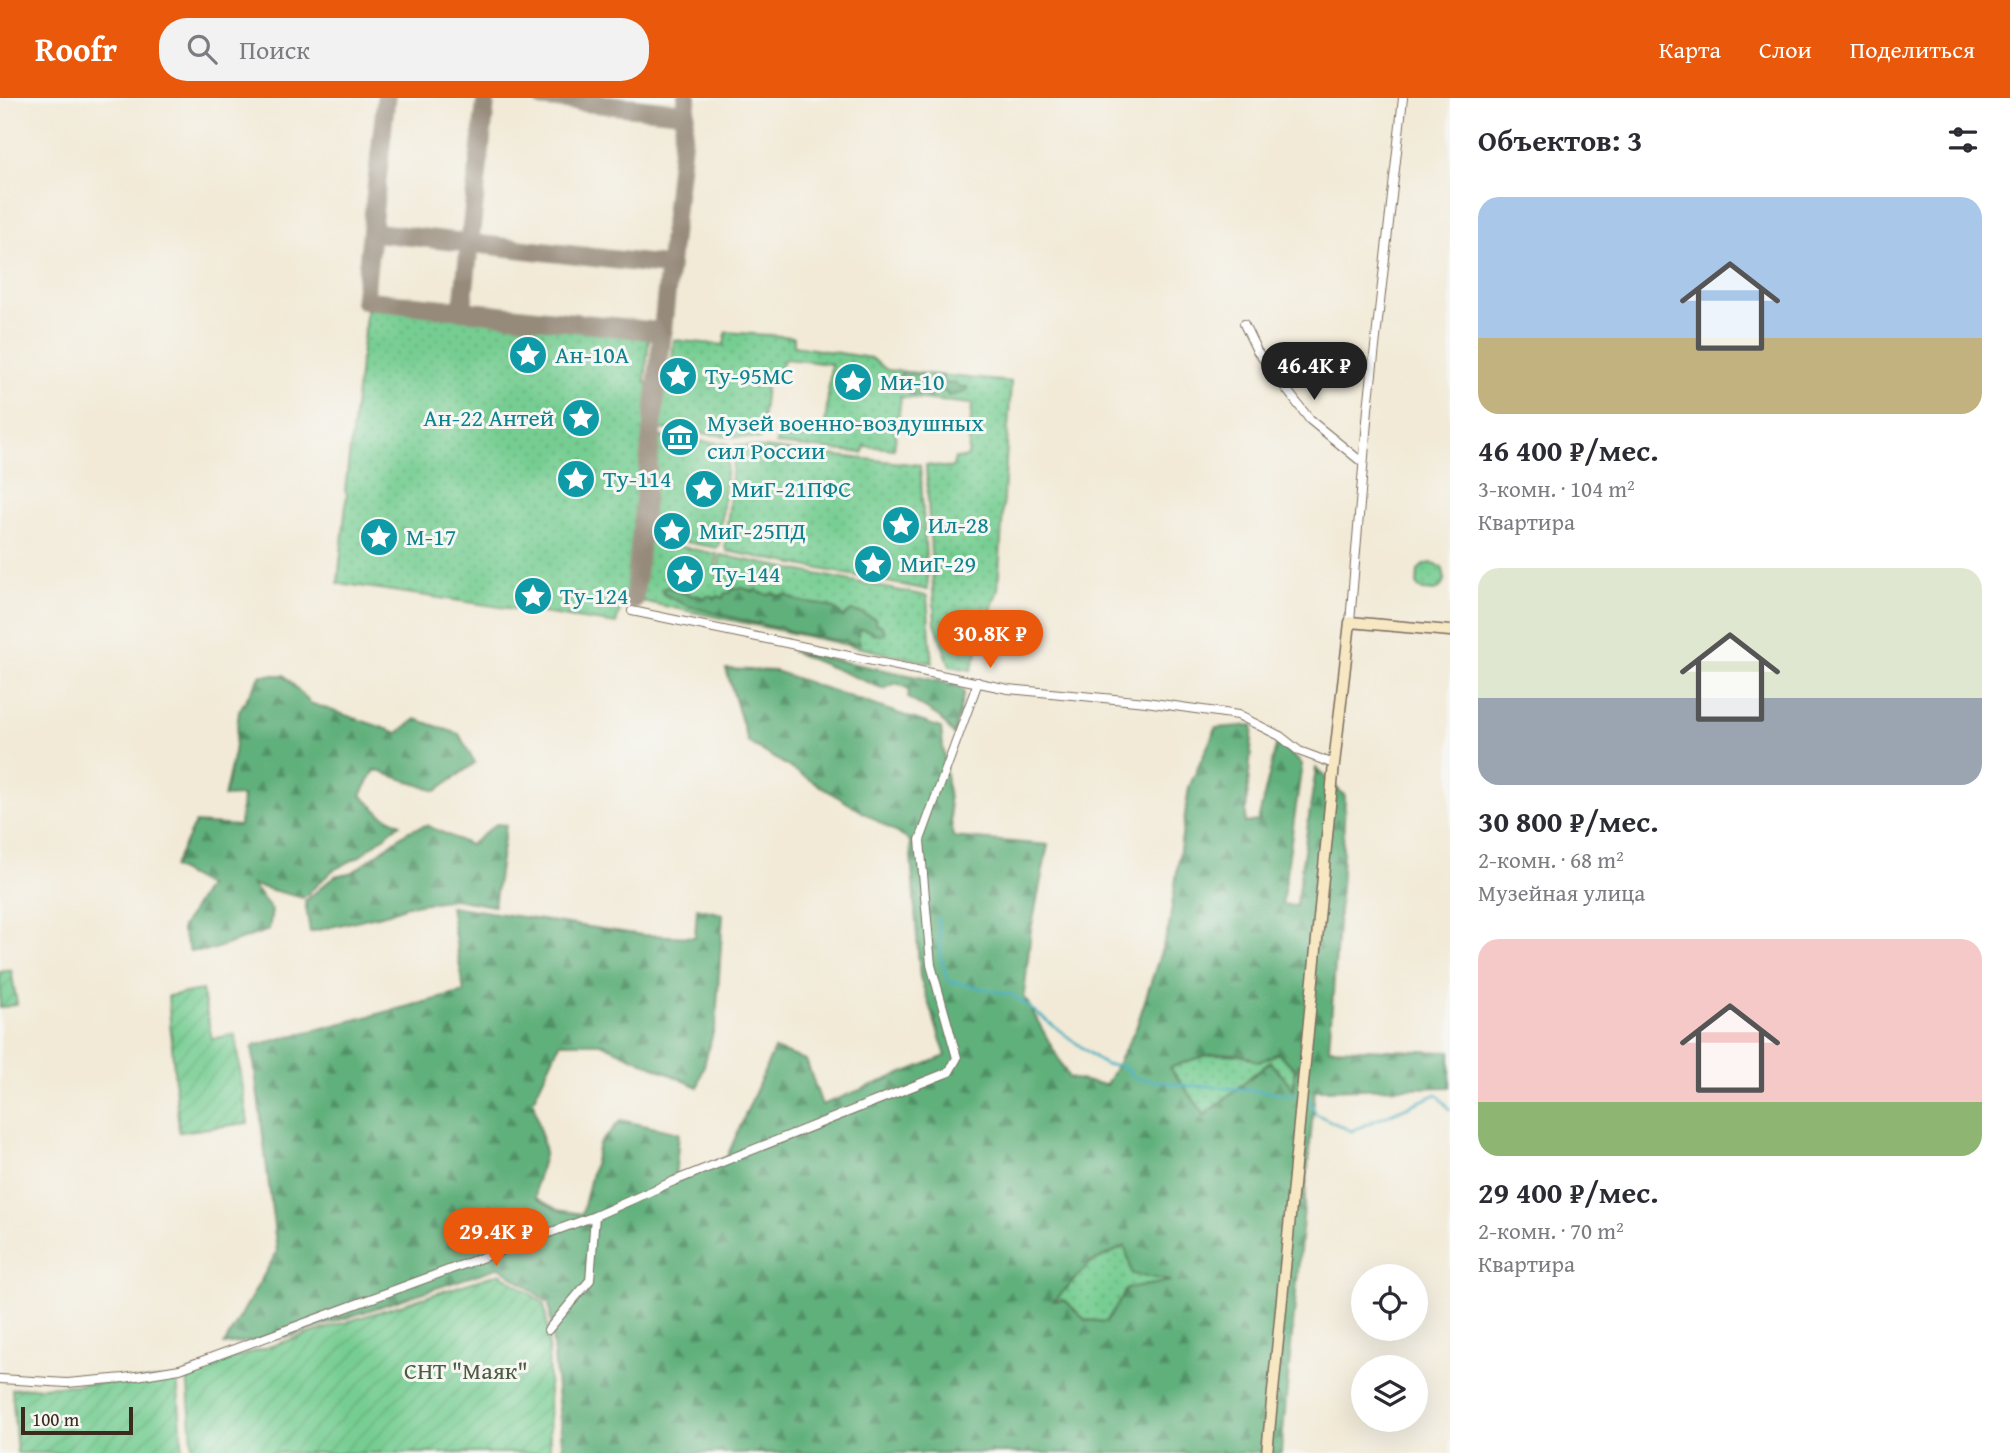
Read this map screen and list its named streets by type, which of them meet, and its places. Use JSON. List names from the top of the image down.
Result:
{
  "parks": ["СНТ \"Маяк\""],
  "places": {
    "place": [
      "Ан-10А",
      "Ту-95МС",
      "Ми-10",
      "Ан-22 Антей",
      "Ту-114",
      "МиГ-21ПФС",
      "Ил-28",
      "МиГ-25ПД",
      "М-17",
      "МиГ-29",
      "Ту-144",
      "Ту-124"
    ],
    "museum": ["Музей военно-воздушных сил России"]
  },
  "scale_bar": "100 m",
  "page": {
    "header": "Roofr",
    "search": "Поиск",
    "nav": ["Карта", "Слои", "Поделиться"],
    "heading": "Объектов: 3",
    "list": [
      {
        "name": "46 400 ₽/мес.",
        "note": "3-комн. · 104 m² · Квартира"
      },
      {
        "name": "30 800 ₽/мес.",
        "note": "2-комн. · 68 m² · Музейная улица"
      },
      {
        "name": "29 400 ₽/мес.",
        "note": "2-комн. · 70 m² · Квартира"
      }
    ],
    "price": ["46.4K ₽", "30.8K ₽", "29.4K ₽"],
    "scale": "100 m"
  }
}
